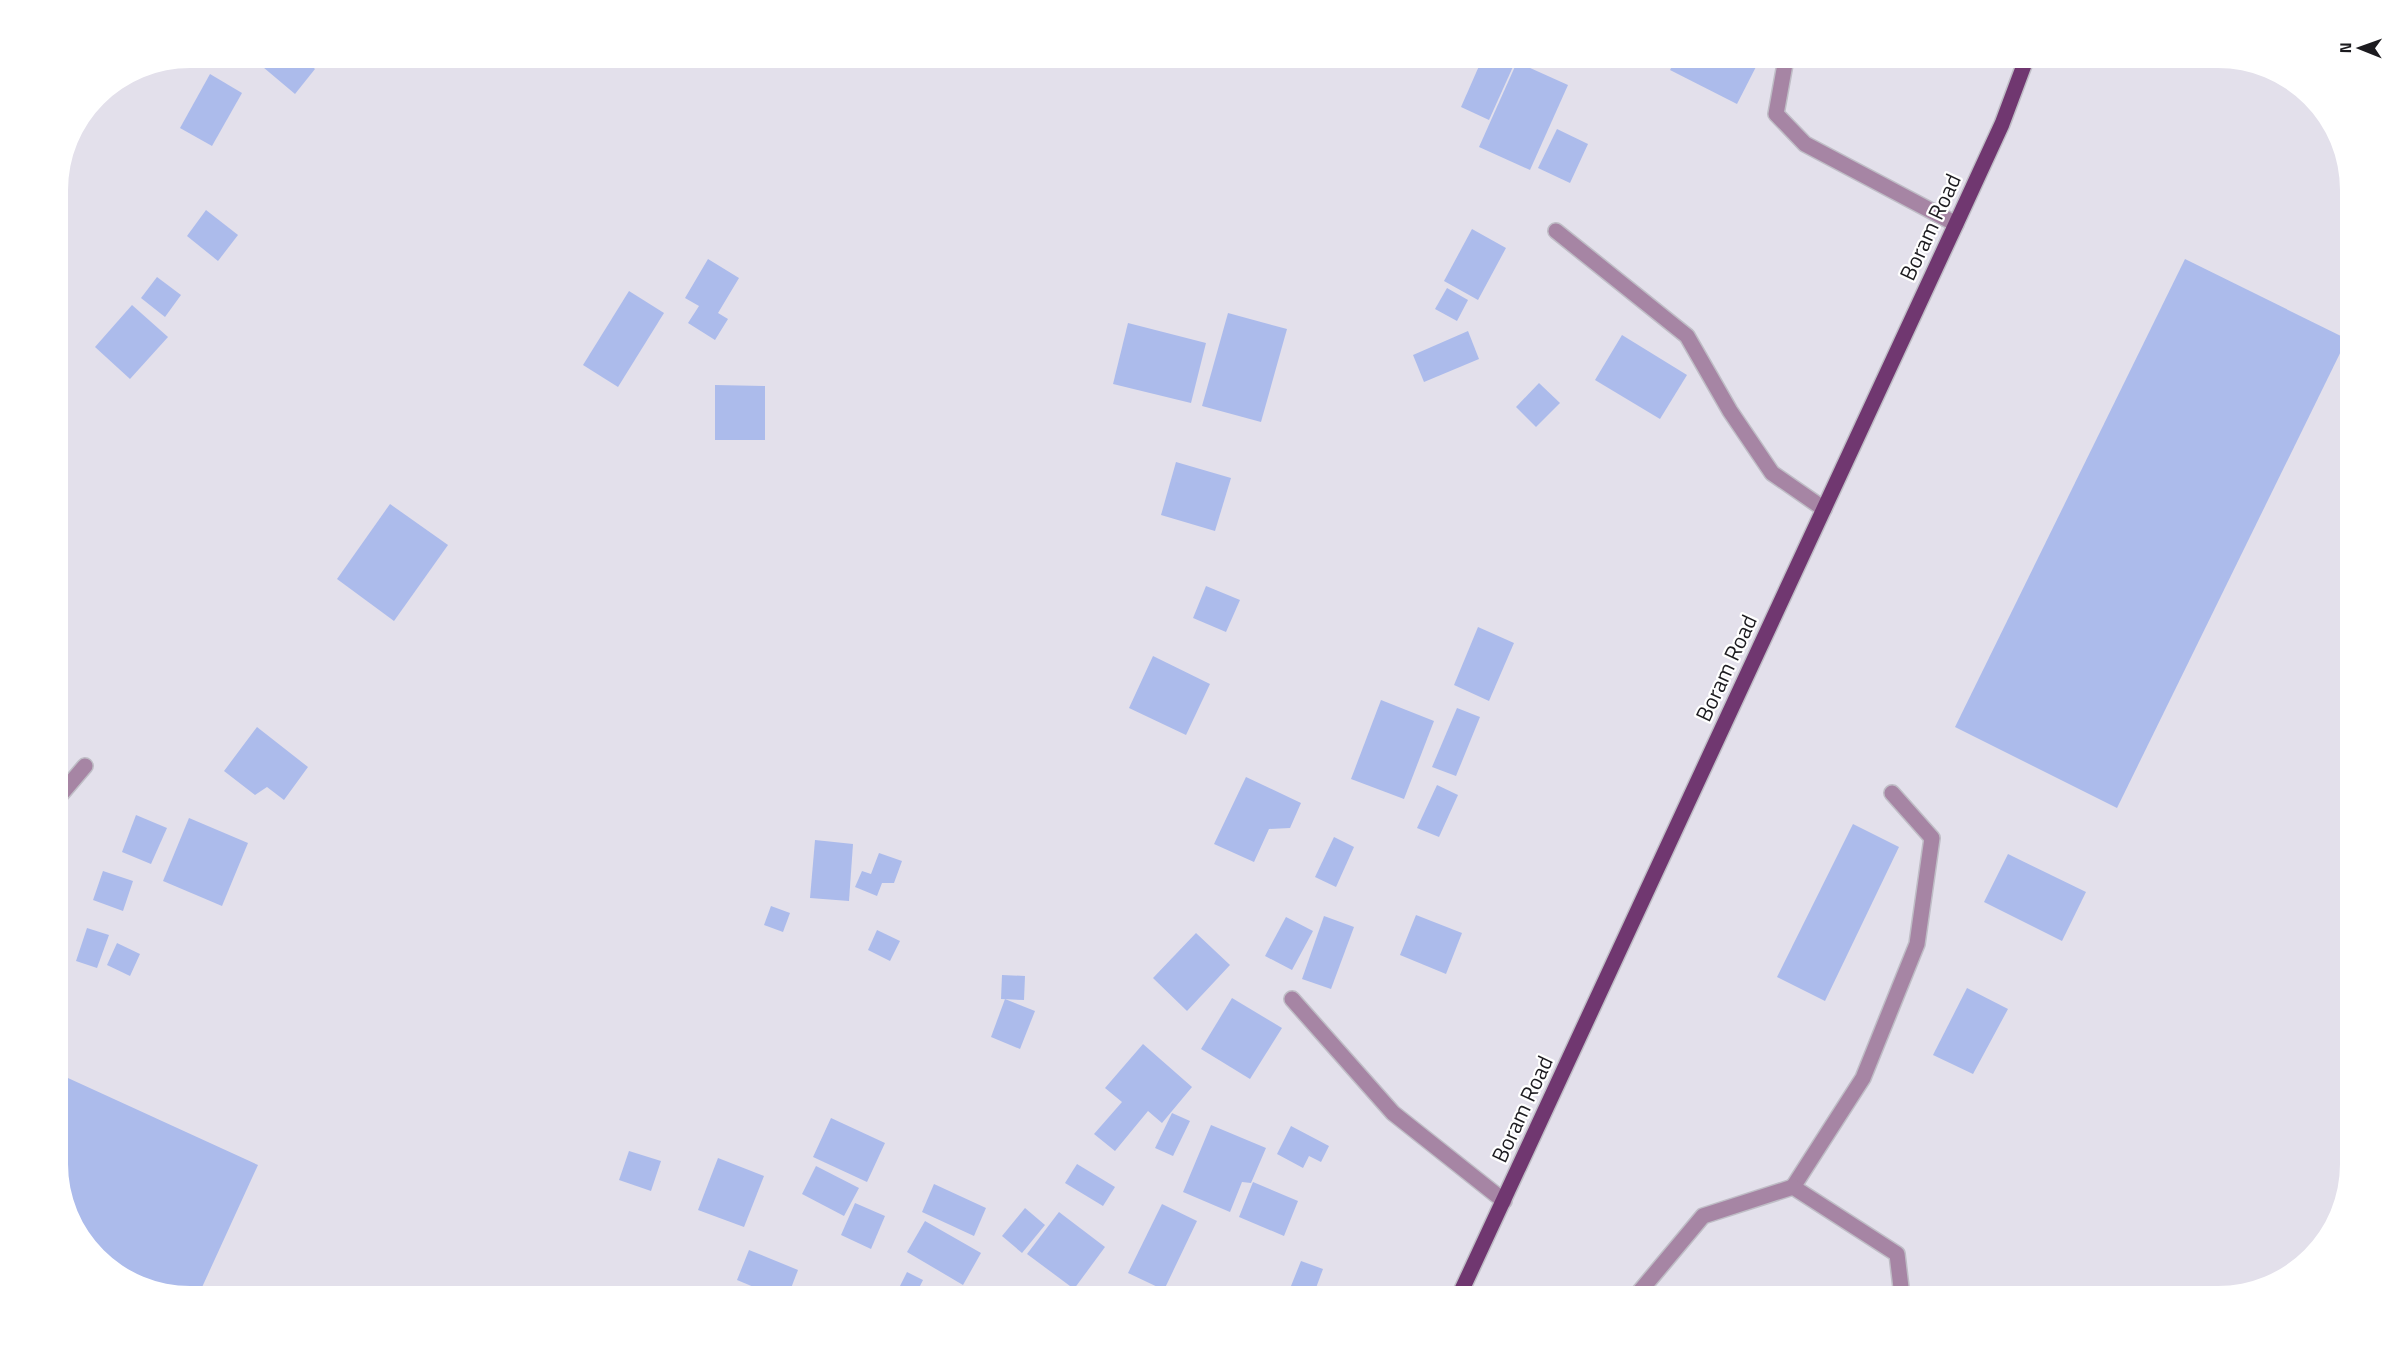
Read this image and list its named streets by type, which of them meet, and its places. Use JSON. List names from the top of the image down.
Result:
{
  "streets": {
    "main road": ["Boram Road"]
  },
  "north": "left"
}
